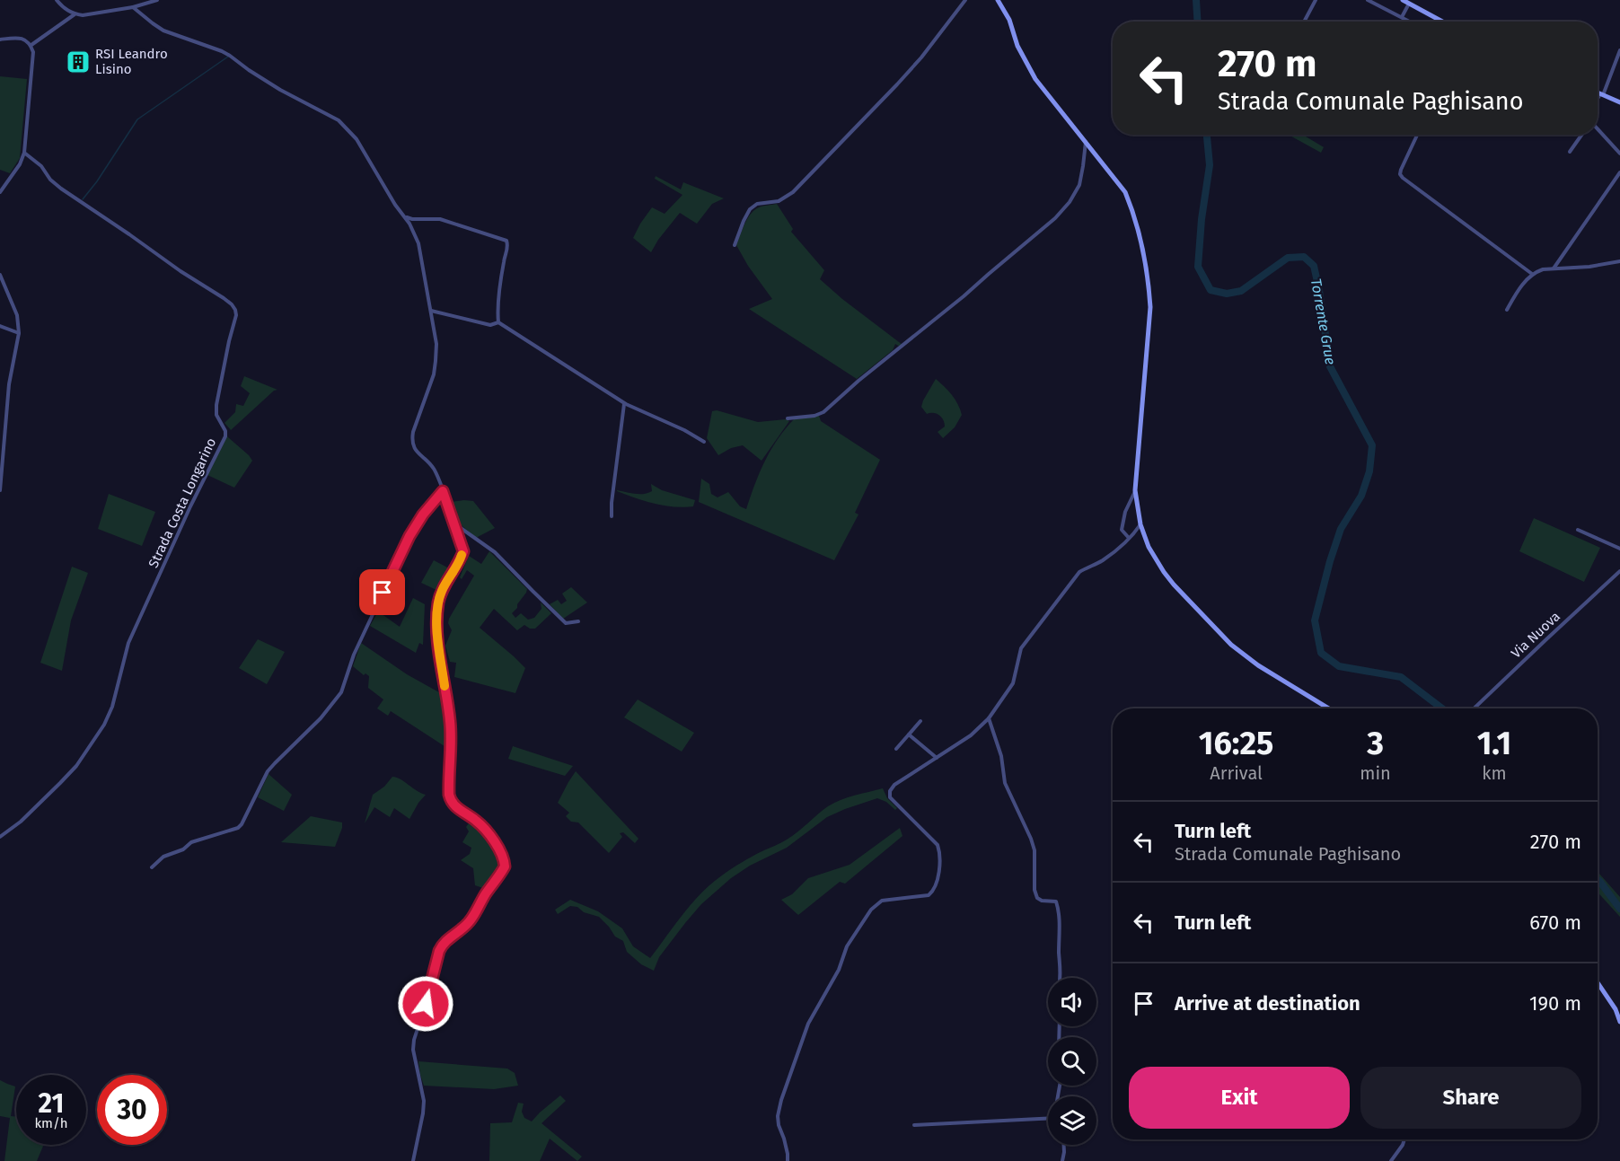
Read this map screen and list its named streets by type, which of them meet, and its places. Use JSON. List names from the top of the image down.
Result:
{
  "streets": {
    "street": ["Strada Costa Longarino", "Via Nuova"]
  },
  "water": ["Torrente Grue"],
  "places": {
    "building": ["RSI Leandro Lisino"]
  },
  "page": {
    "turn": ["270 m", "Strada Comunale Paghisano"],
    "eta": [
      "16:25",
      "Arrival",
      "3",
      "min",
      "1.1",
      "km"
    ],
    "list": [
      {
        "name": "Turn left",
        "note": "Strada Comunale Paghisano",
        "value": "270 m"
      },
      {
        "name": "Turn left",
        "value": "670 m"
      },
      {
        "name": "Arrive at destination",
        "value": "190 m"
      }
    ],
    "buttons": ["Exit", "Share"],
    "speed": "21 km/h",
    "limit": "30"
  }
}
